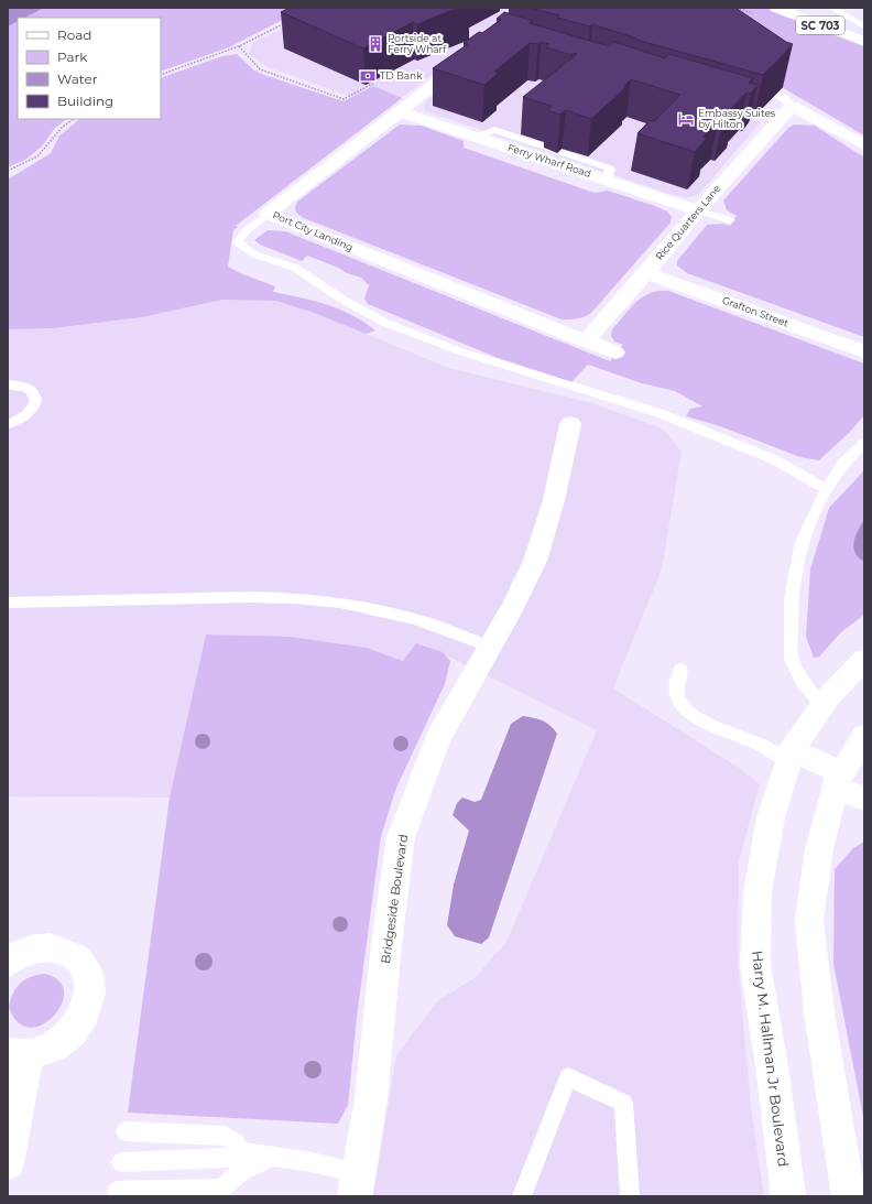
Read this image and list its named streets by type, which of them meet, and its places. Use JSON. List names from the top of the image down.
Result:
{
  "streets": {
    "main road": [
      "SC 703",
      "Ferry Wharf Road",
      "Rice Quarters Lane",
      "Port City Landing",
      "Grafton Street",
      "Bridgeside Boulevard",
      "Harry M. Hallman Jr Boulevard"
    ]
  },
  "crossings": [
    ["Ferry Wharf Road", "Rice Quarters Lane"],
    ["Ferry Wharf Road", "Port City Landing"],
    ["Rice Quarters Lane", "Port City Landing"],
    ["Rice Quarters Lane", "Grafton Street"]
  ],
  "places": {
    "building": ["Portside at Ferry Wharf"],
    "bank": ["TD Bank"],
    "hotel": ["Embassy Suites by Hilton"]
  },
  "legend": [
    "Road",
    "Park",
    "Water",
    "Building"
  ]
}
